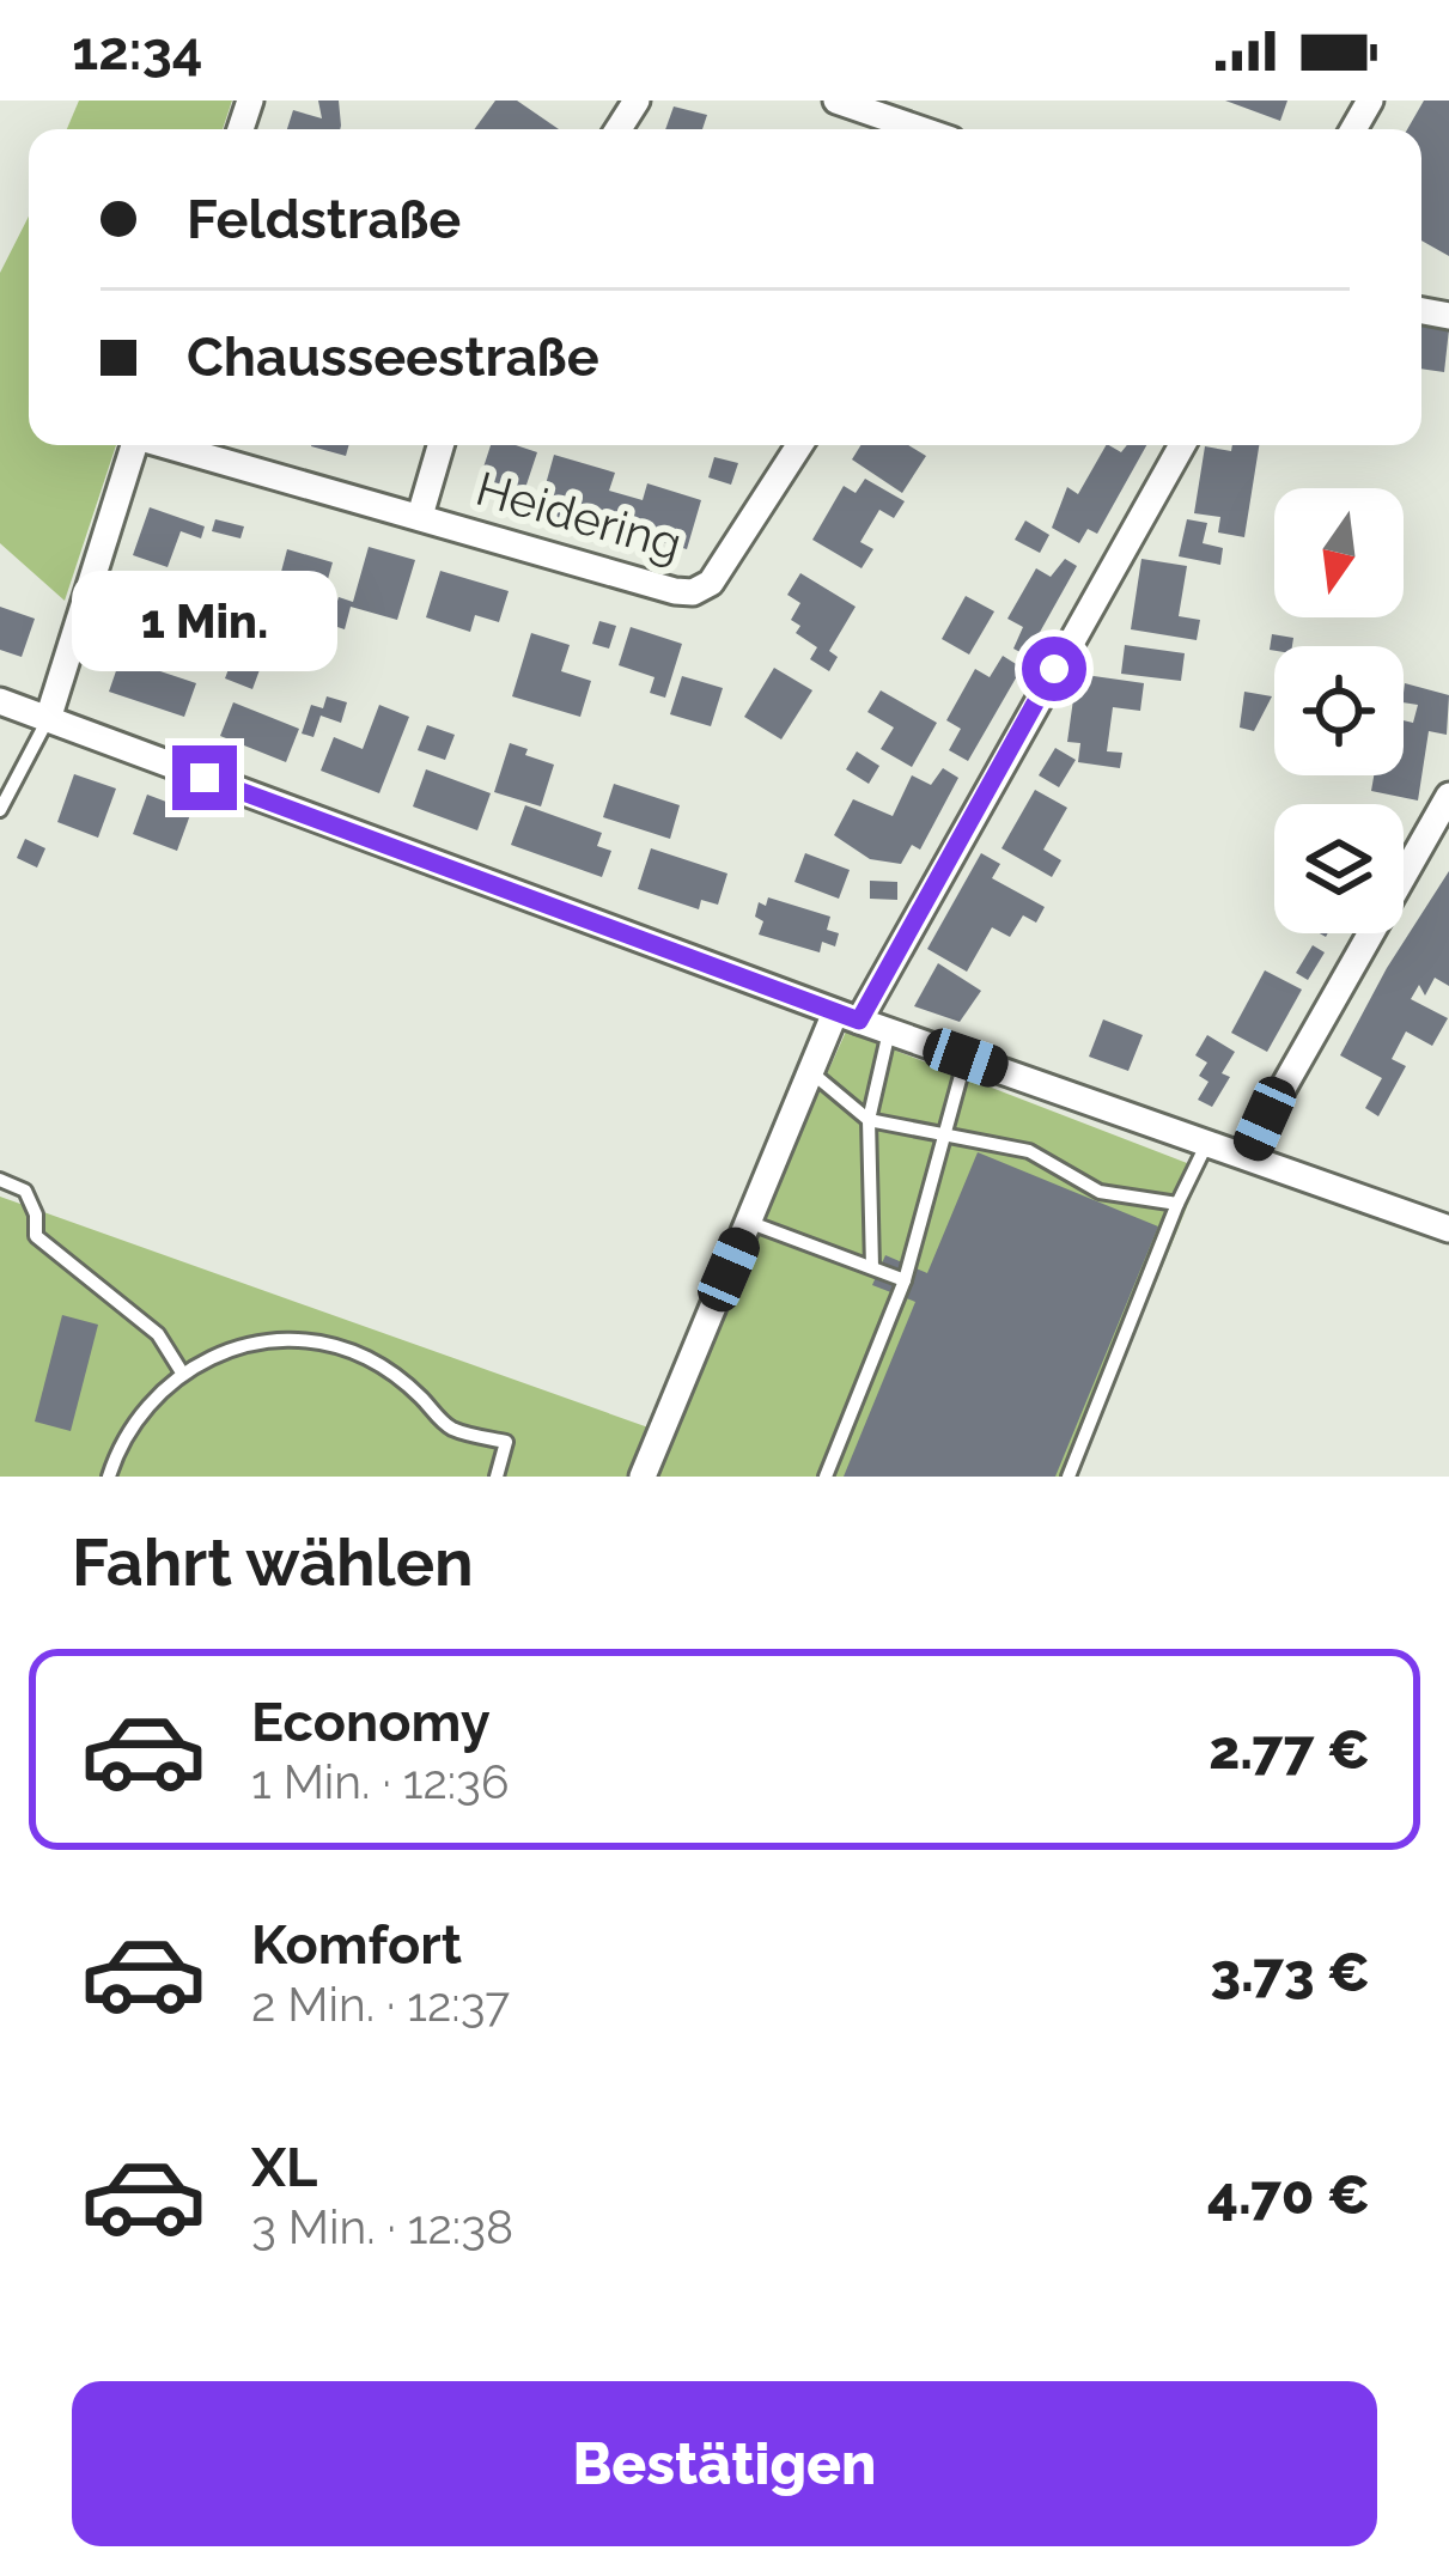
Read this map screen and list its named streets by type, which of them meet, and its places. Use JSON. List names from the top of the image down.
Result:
{
  "streets": {
    "street": ["Heidering"]
  },
  "north": "bottom",
  "page": {
    "status": "12:34",
    "banner": ["Feldstraße", "Chausseestraße"],
    "bubble": "1 Min.",
    "heading": "Fahrt wählen",
    "list": [
      {
        "name": "Economy",
        "note": "1 Min. · 12:36",
        "value": "2.77 €"
      },
      {
        "name": "Komfort",
        "note": "2 Min. · 12:37",
        "value": "3.73 €"
      },
      {
        "name": "XL",
        "note": "3 Min. · 12:38",
        "value": "4.70 €"
      }
    ],
    "buttons": "Bestätigen"
  }
}
